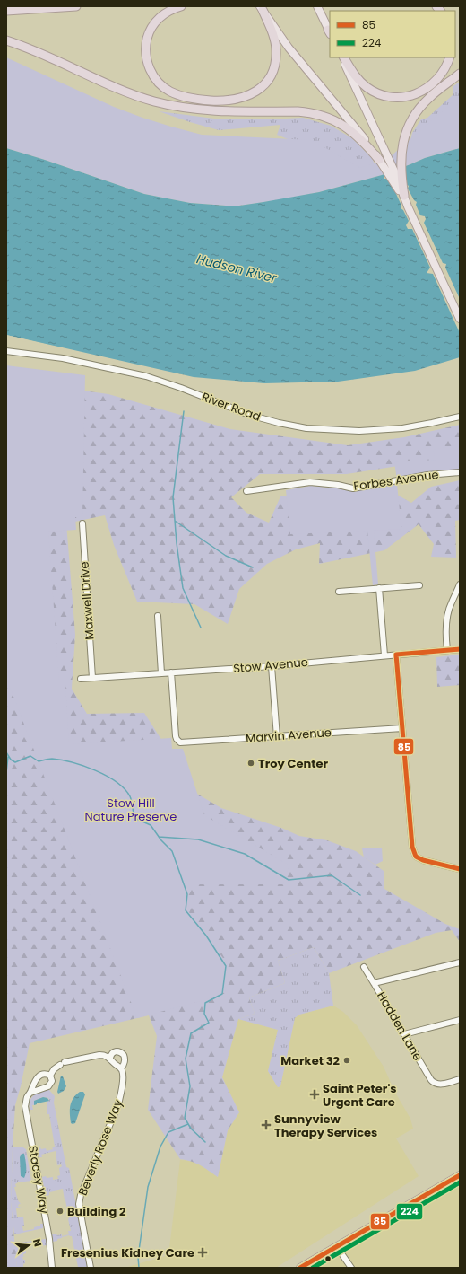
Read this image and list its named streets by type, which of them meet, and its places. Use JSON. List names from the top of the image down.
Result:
{
  "streets": {
    "street": [
      "River Road",
      "Forbes Avenue",
      "Maxwell Drive",
      "Stow Avenue",
      "Marvin Avenue",
      "Hadden Lane",
      "Beverly Rose Way",
      "Stacey Way"
    ]
  },
  "crossings": [
    ["Maxwell Drive", "Stow Avenue"],
    ["Stow Avenue", "Marvin Avenue"],
    ["Beverly Rose Way", "Stacey Way"]
  ],
  "water": ["Hudson River"],
  "parks": ["Stow Hill Nature Preserve"],
  "places": {
    "other": ["Troy Center", "Market 32", "Building 2"],
    "health": ["Saint Peter's Urgent Care", "Sunnyview Therapy Services", "Fresenius Kidney Care"]
  },
  "lines": ["transit line 85", "transit line 224"],
  "legend": ["85", "224"],
  "north": "right"
}
